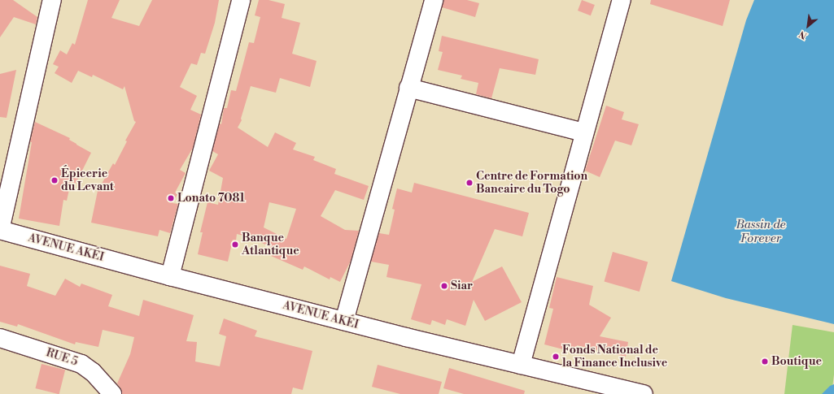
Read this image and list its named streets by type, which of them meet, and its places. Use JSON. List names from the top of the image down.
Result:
{
  "streets": {
    "street": ["AVENUE AKÉI", "RUE 5"]
  },
  "water": ["Bassin de Forever"],
  "places": [
    "Épicerie du Levant",
    "Centre de Formation Bancaire du Togo",
    "Lonato 7081",
    "Banque Atlantique",
    "Siar",
    "Fonds National de la Finance Inclusive",
    "Boutique"
  ],
  "north": "bottom left"
}
